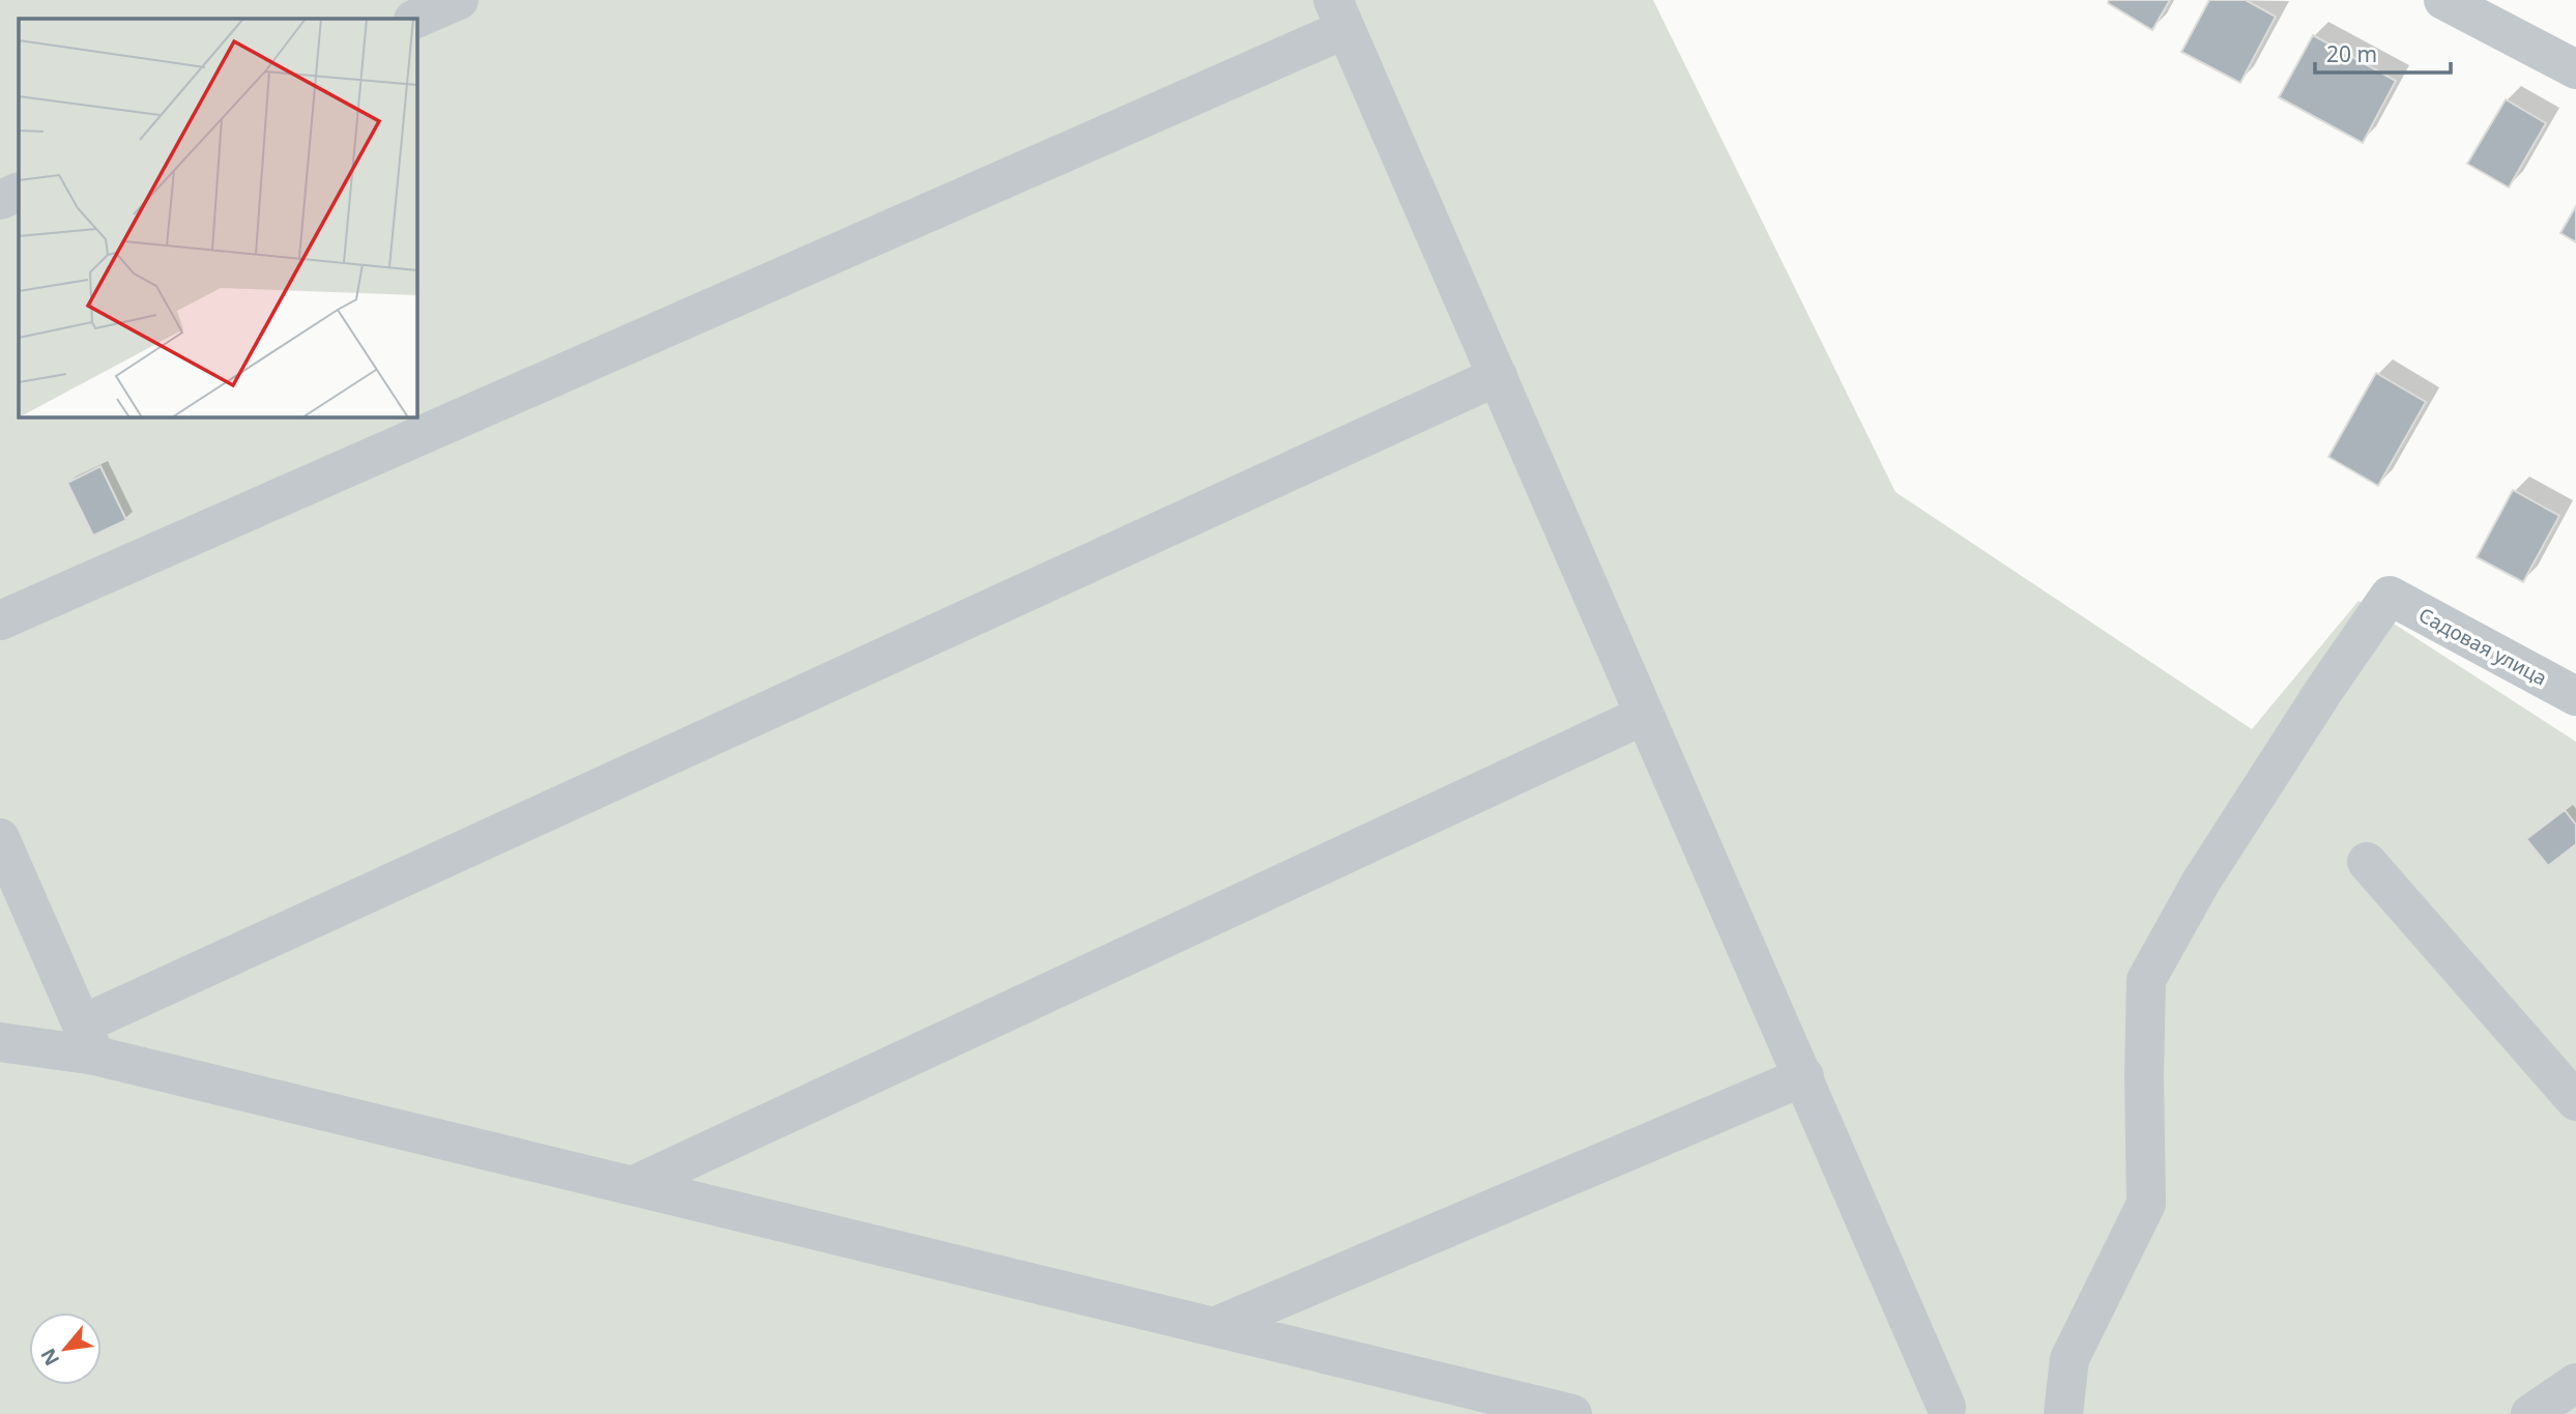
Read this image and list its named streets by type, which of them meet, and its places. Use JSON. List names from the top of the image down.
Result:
{
  "streets": {
    "street": ["Садовая улица"]
  },
  "scale_bar": "20 m",
  "north": "bottom left"
}
